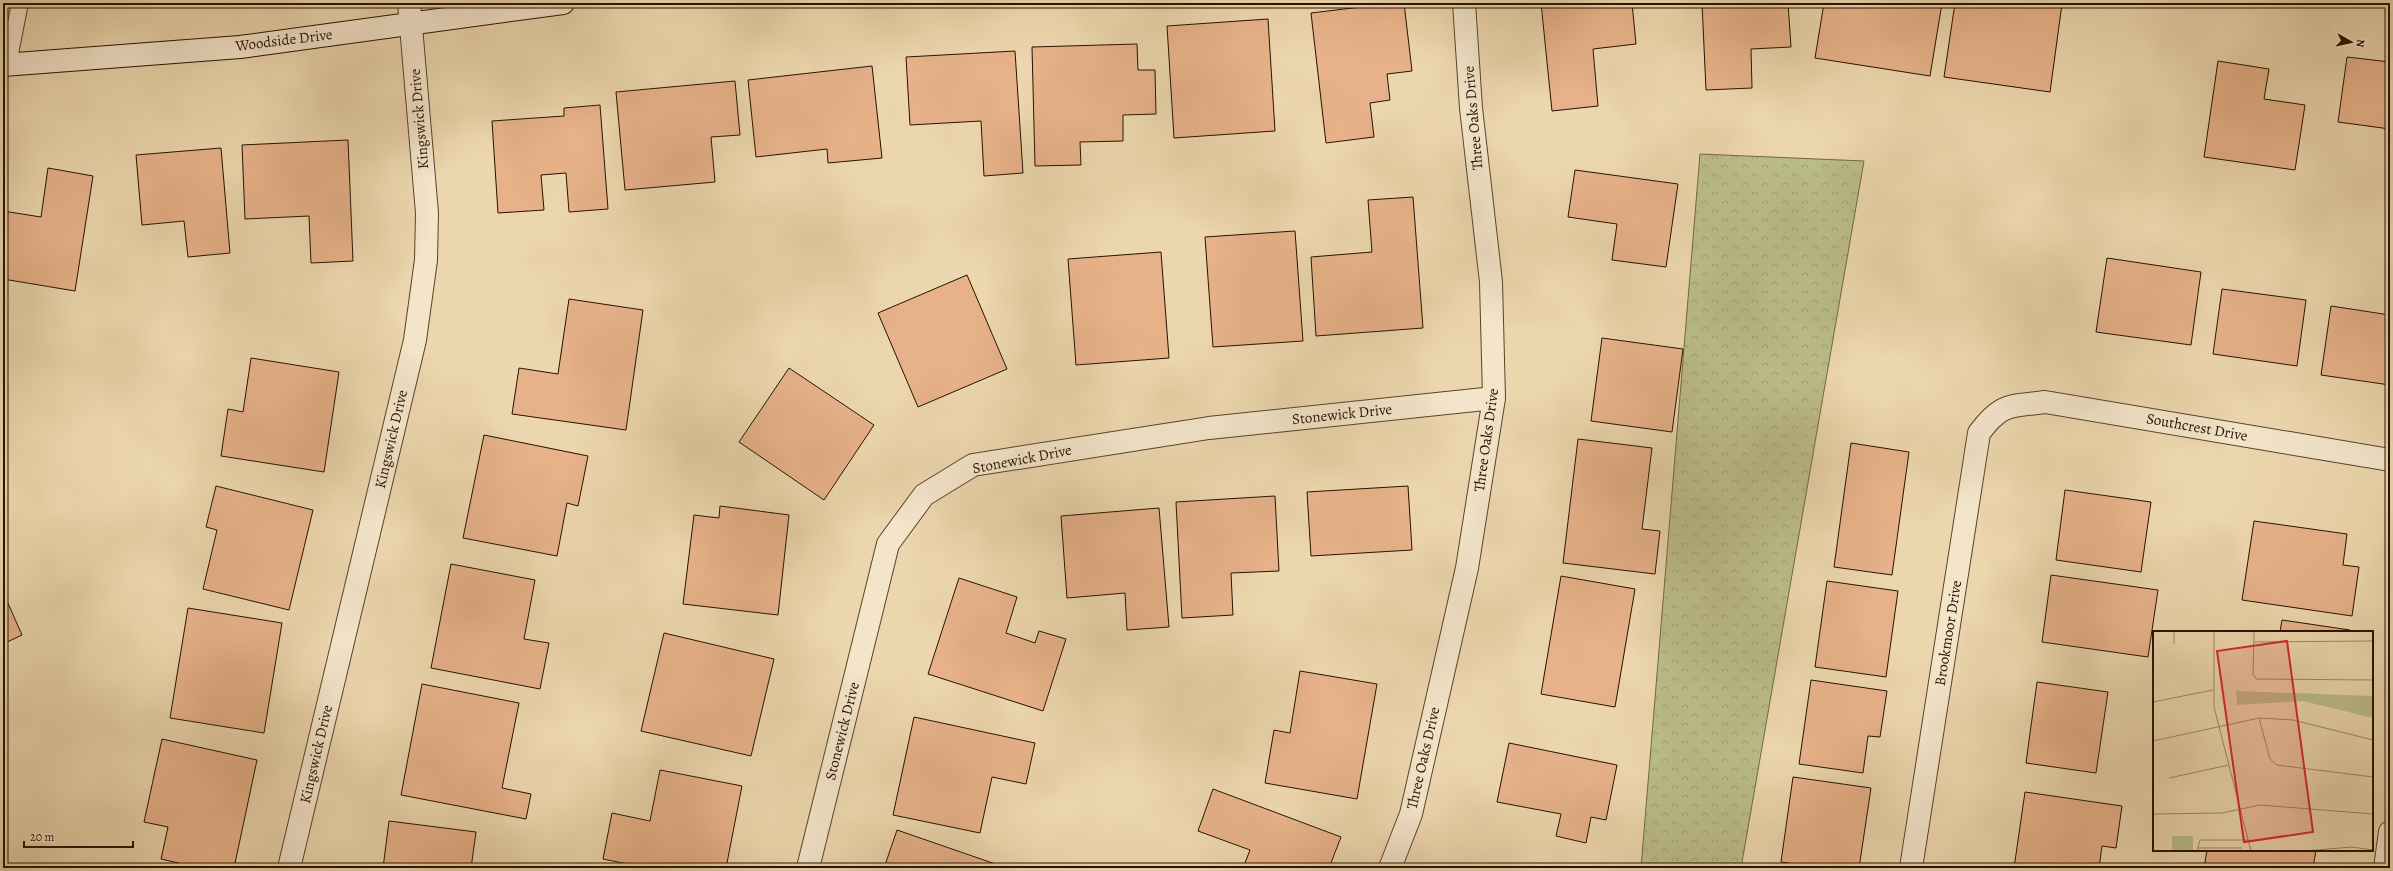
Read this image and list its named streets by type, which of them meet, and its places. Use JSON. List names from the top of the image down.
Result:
{
  "streets": {
    "street": [
      "Woodside Drive",
      "Three Oaks Drive",
      "Kingswick Drive",
      "Stonewick Drive",
      "Southcrest Drive",
      "Brookmoor Drive"
    ]
  },
  "crossings": [
    ["Woodside Drive", "Kingswick Drive"],
    ["Three Oaks Drive", "Stonewick Drive"],
    ["Southcrest Drive", "Brookmoor Drive"]
  ],
  "scale_bar": "20 m",
  "north": "right"
}
